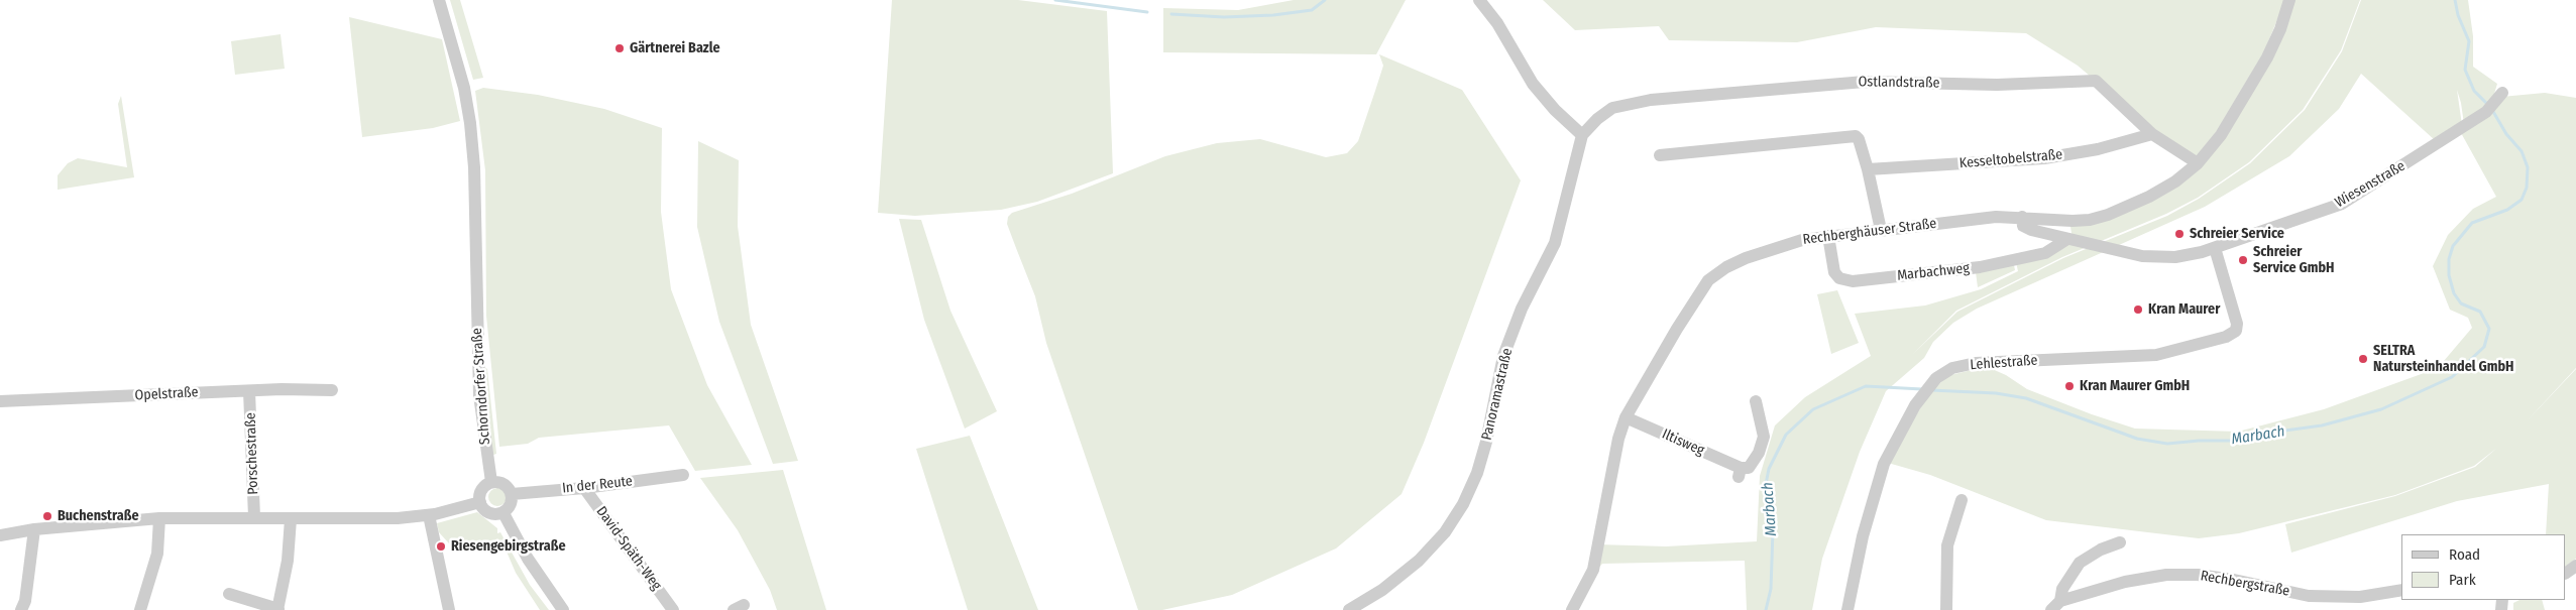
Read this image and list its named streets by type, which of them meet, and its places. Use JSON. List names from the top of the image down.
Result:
{
  "streets": {
    "street": [
      "Ostlandstraße",
      "Kesseltobelstraße",
      "Wiesenstraße",
      "Rechberghäuser Straße",
      "Marbachweg",
      "Lehlestraße",
      "Schorndorfer Straße",
      "Opelstraße",
      "Panoramastraße",
      "Iltisweg",
      "Porschestraße",
      "In der Reute",
      "David-Späth-Weg",
      "Rechbergstraße"
    ]
  },
  "crossings": [
    ["Ostlandstraße", "Kesseltobelstraße"],
    ["Ostlandstraße", "Rechberghäuser Straße"],
    ["Ostlandstraße", "Panoramastraße"],
    ["Wiesenstraße", "Rechberghäuser Straße"],
    ["Wiesenstraße", "Marbachweg"],
    ["Wiesenstraße", "Lehlestraße"],
    ["Rechberghäuser Straße", "Marbachweg"],
    ["Rechberghäuser Straße", "Iltisweg"],
    ["Schorndorfer Straße", "In der Reute"],
    ["Opelstraße", "Porschestraße"],
    ["In der Reute", "David-Späth-Weg"]
  ],
  "water": ["Marbach"],
  "places": [
    "Gärtnerei Bazle",
    "Schreier Service",
    "Schreier Service GmbH",
    "Kran Maurer",
    "SELTRA Natursteinhandel GmbH",
    "Kran Maurer GmbH",
    "Buchenstraße",
    "Riesengebirgstraße"
  ],
  "legend": ["Road", "Park"]
}
